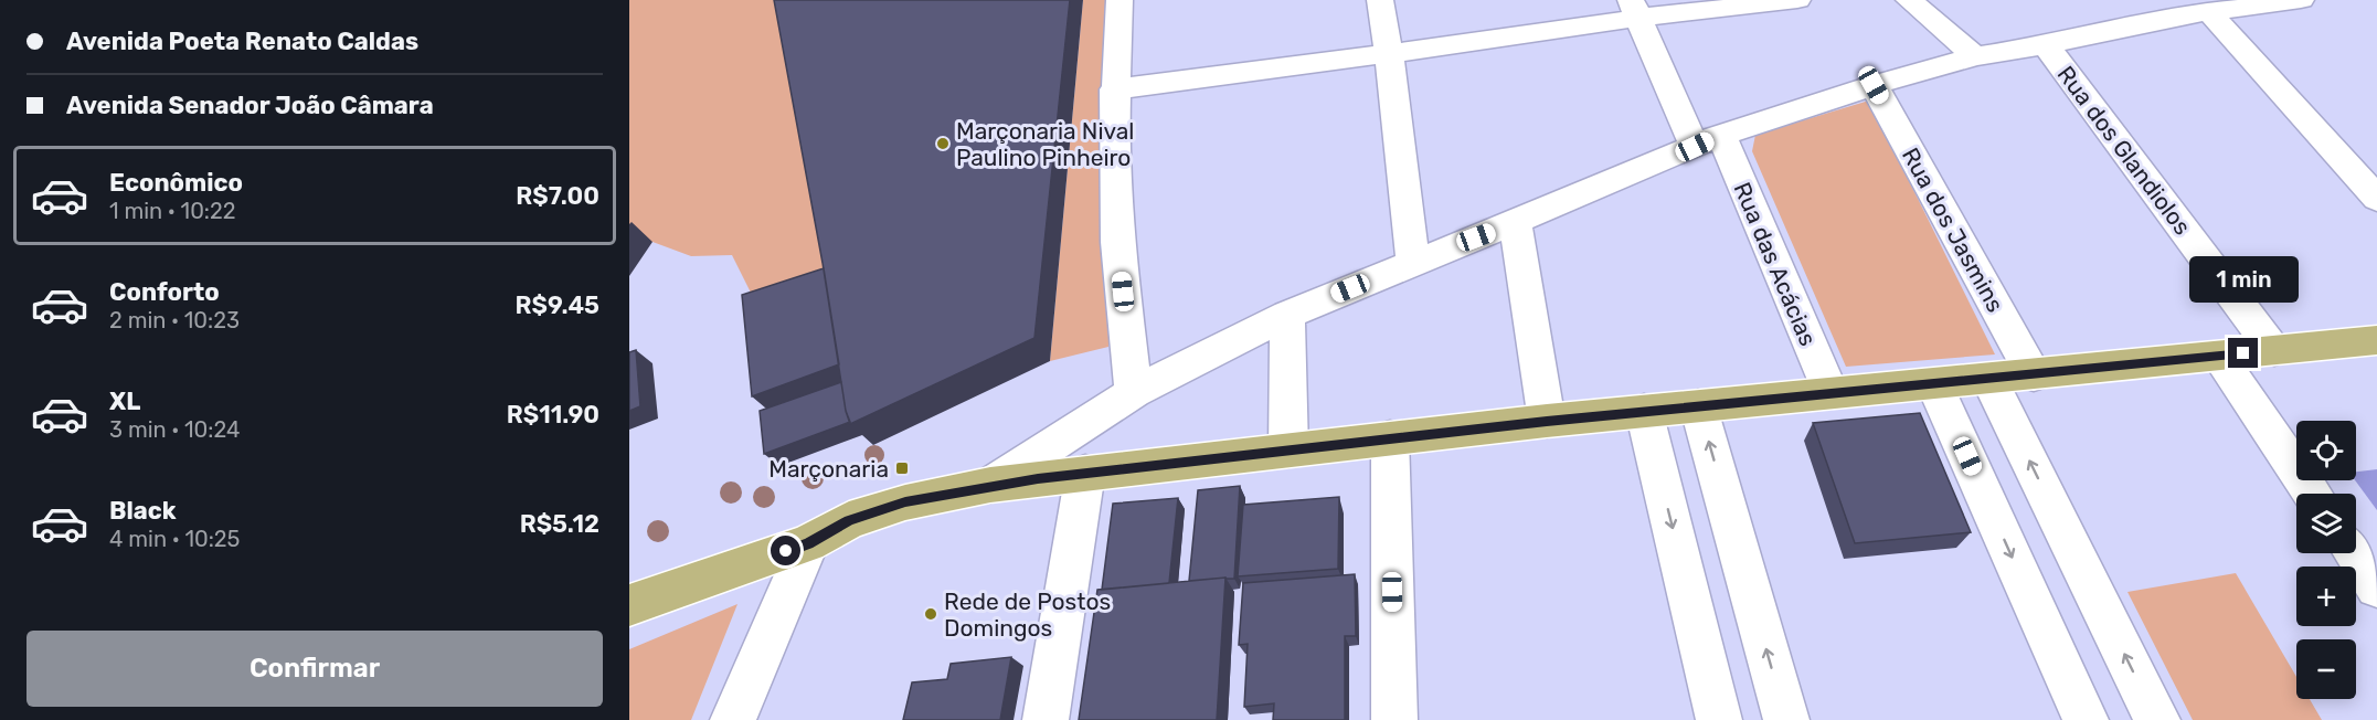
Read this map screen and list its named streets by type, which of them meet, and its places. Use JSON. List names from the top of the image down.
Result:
{
  "streets": {
    "street": ["Rua dos Glandiolos", "Rua dos Jasmins", "Rua das Acácias"]
  },
  "places": {
    "other": ["Marçonaria Nival Paulino Pinheiro", "Rede de Postos Domingos"],
    "transit": ["Marçonaria"]
  },
  "page": {
    "banner": ["Avenida Poeta Renato Caldas", "Avenida Senador João Câmara"],
    "list": [
      {
        "name": "Econômico",
        "note": "1 min · 10:22",
        "value": "R$7.00"
      },
      {
        "name": "Conforto",
        "note": "2 min · 10:23",
        "value": "R$9.45"
      },
      {
        "name": "XL",
        "note": "3 min · 10:24",
        "value": "R$11.90"
      },
      {
        "name": "Black",
        "note": "4 min · 10:25",
        "value": "R$5.12"
      }
    ],
    "bubble": "1 min",
    "map_buttons": ["+", "−"],
    "buttons": "Confirmar"
  }
}
